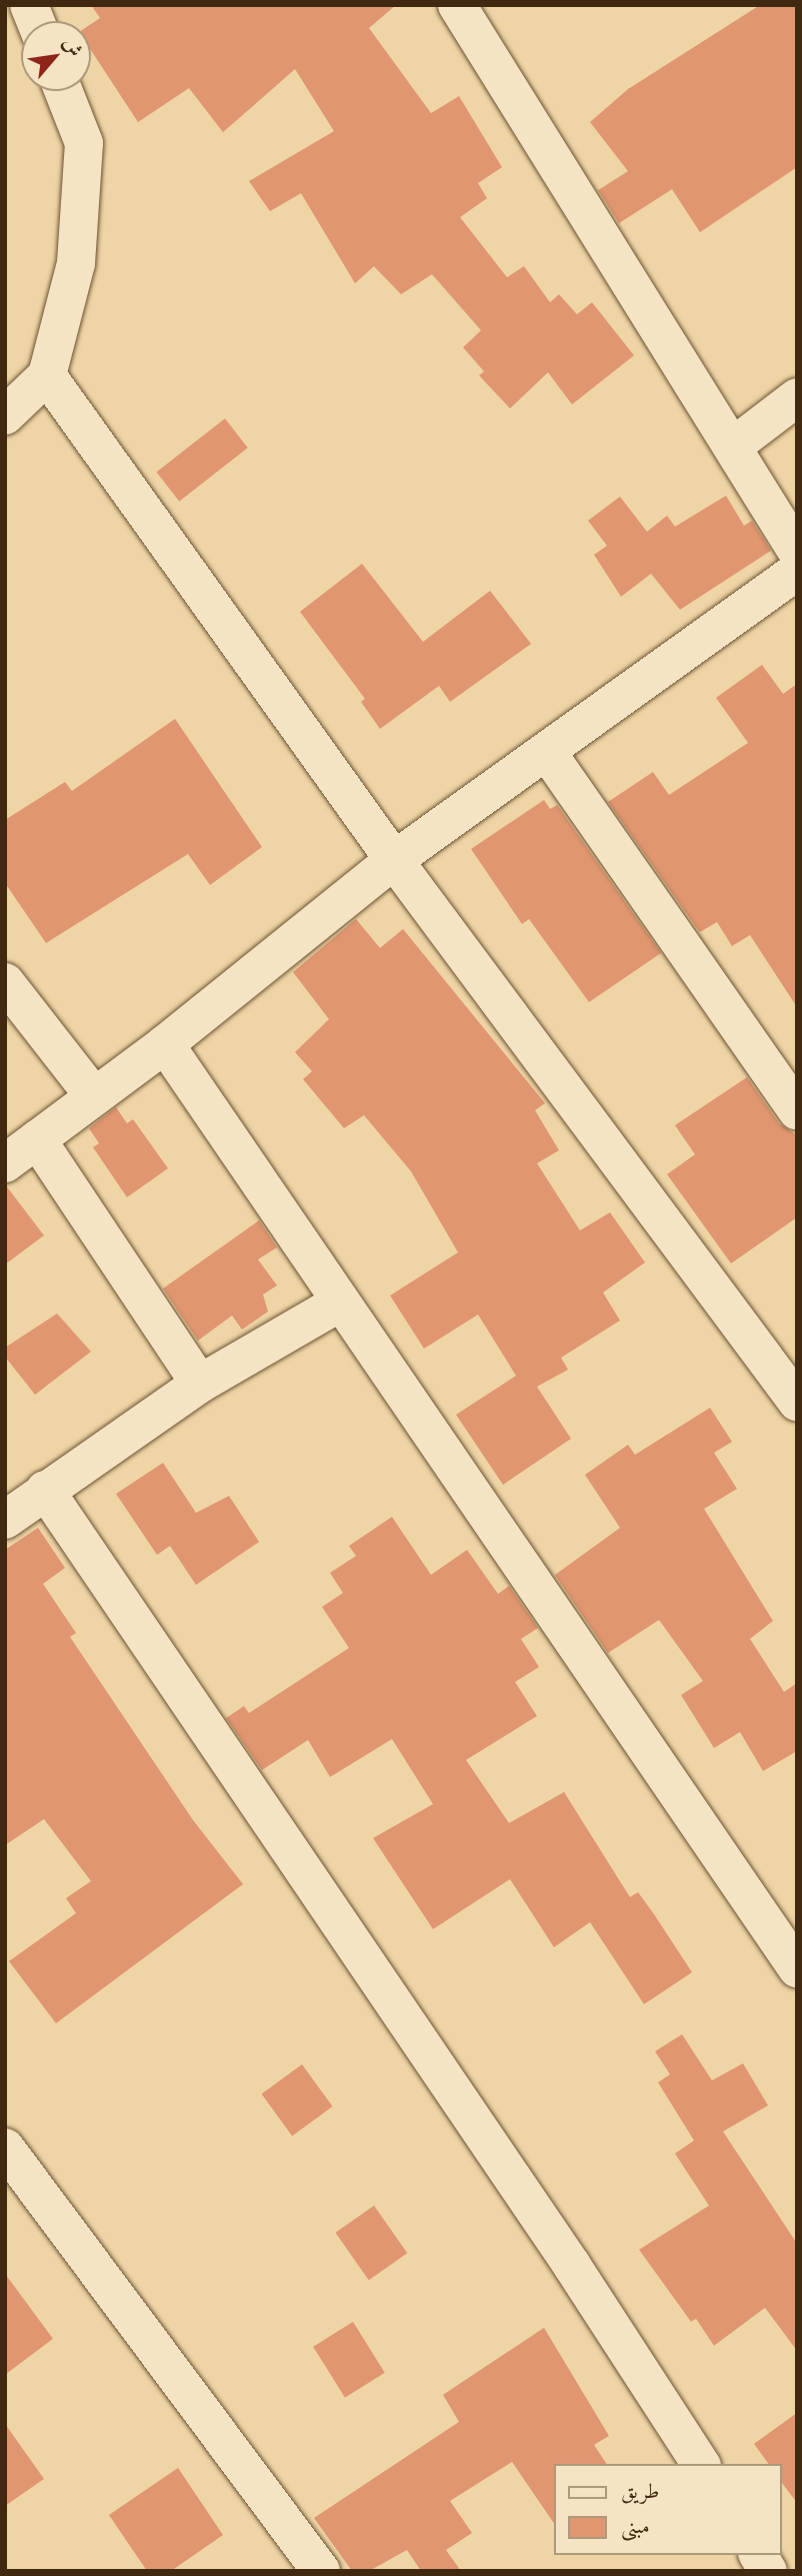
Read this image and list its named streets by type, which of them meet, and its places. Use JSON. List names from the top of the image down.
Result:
{
  "legend": ["طريق", "مبنى"],
  "north": "top right"
}
